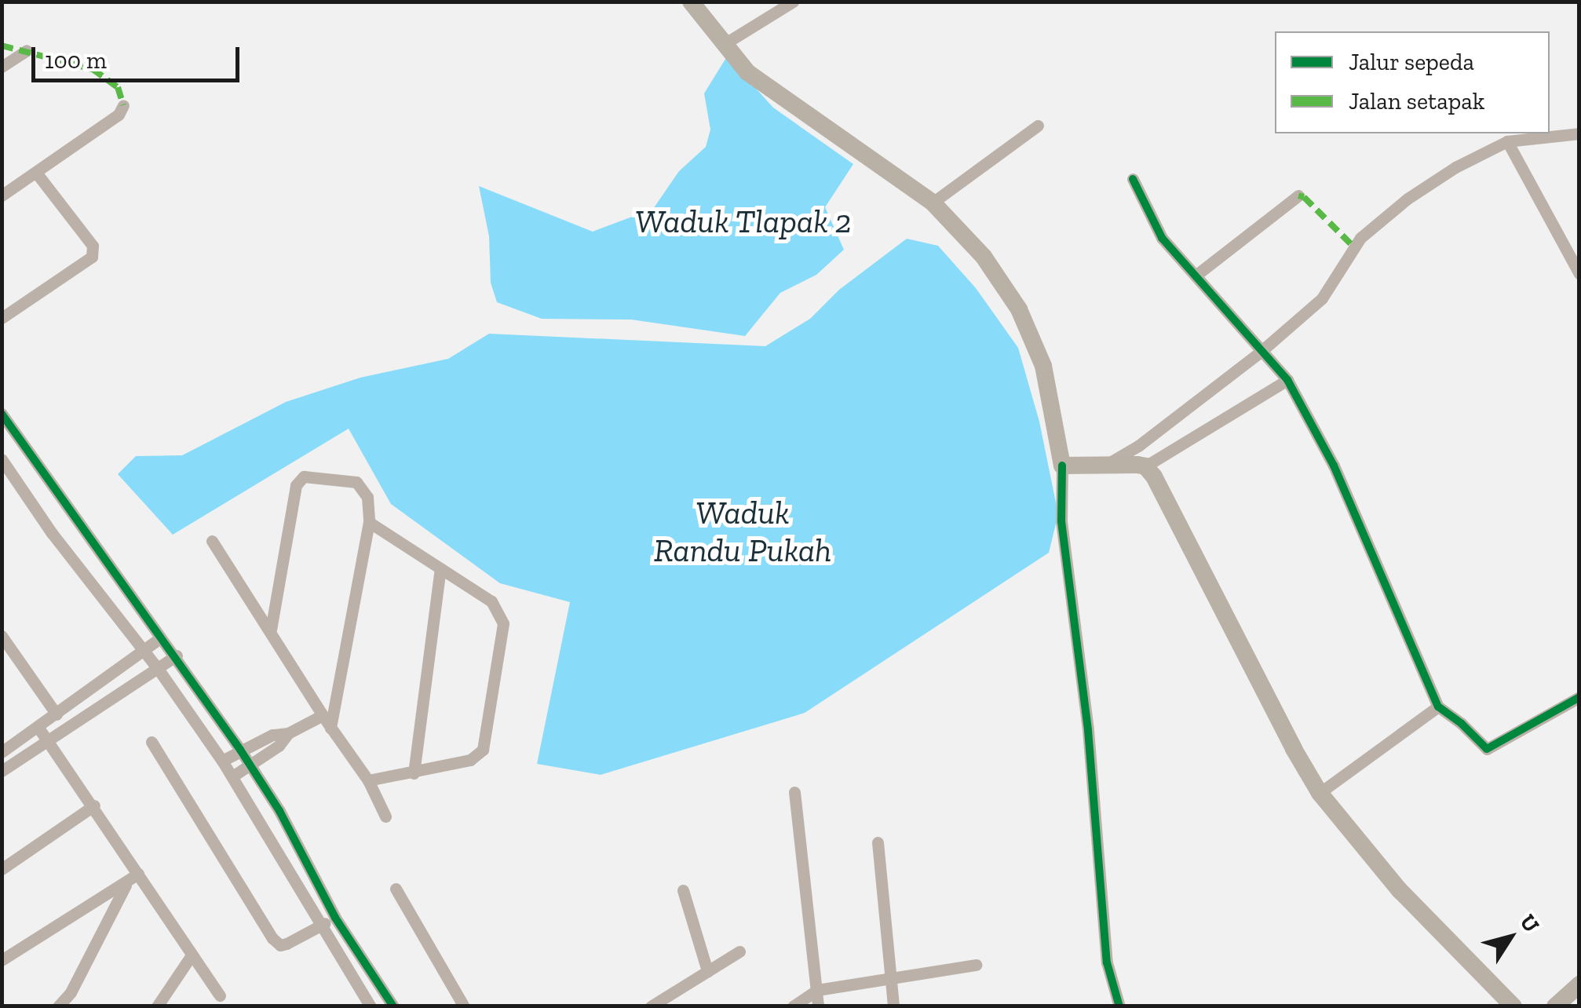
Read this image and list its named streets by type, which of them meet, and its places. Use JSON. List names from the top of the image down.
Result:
{
  "water": ["Waduk Tlapak 2", "Waduk Randu Pukah"],
  "legend": ["Jalur sepeda", "Jalan setapak"],
  "scale_bar": "100 m",
  "north": "top right"
}
